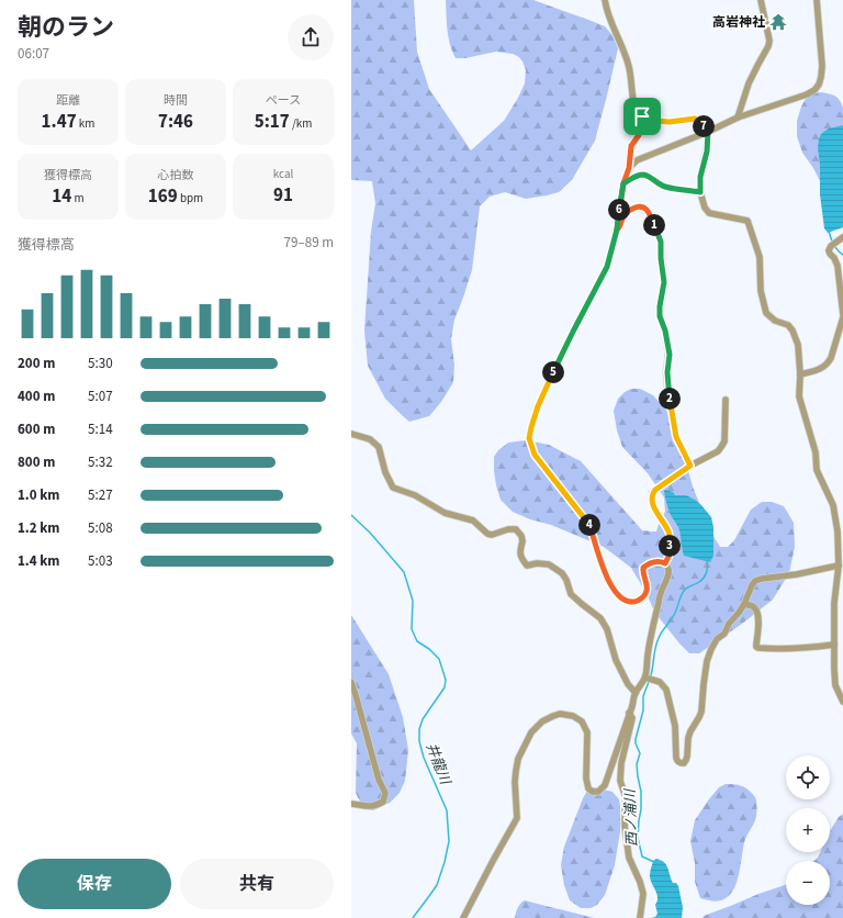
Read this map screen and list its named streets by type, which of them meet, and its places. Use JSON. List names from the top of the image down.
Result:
{
  "water": ["井龍川", "西ノ浦川"],
  "places": {
    "temple": ["高岩神社"]
  },
  "page": {
    "heading": ["朝のラン", "06:07"],
    "stats": [
      ["距離", "1.47 km"],
      ["時間", "7:46"],
      ["ペース", "5:17 /km"],
      ["獲得標高", "14 m"],
      ["心拍数", "169 bpm"],
      ["kcal", "91"]
    ],
    "pins": [
      "7",
      "6",
      "1",
      "5",
      "2",
      "4",
      "3"
    ],
    "chart": ["獲得標高", "79–89 m"],
    "list": [
      {
        "name": "200 m",
        "note": "5:30"
      },
      {
        "name": "400 m",
        "note": "5:07"
      },
      {
        "name": "600 m",
        "note": "5:14"
      },
      {
        "name": "800 m",
        "note": "5:32"
      },
      {
        "name": "1.0 km",
        "note": "5:27"
      },
      {
        "name": "1.2 km",
        "note": "5:08"
      },
      {
        "name": "1.4 km",
        "note": "5:03"
      }
    ],
    "map_buttons": ["+", "−"],
    "buttons": ["保存", "共有"]
  }
}
